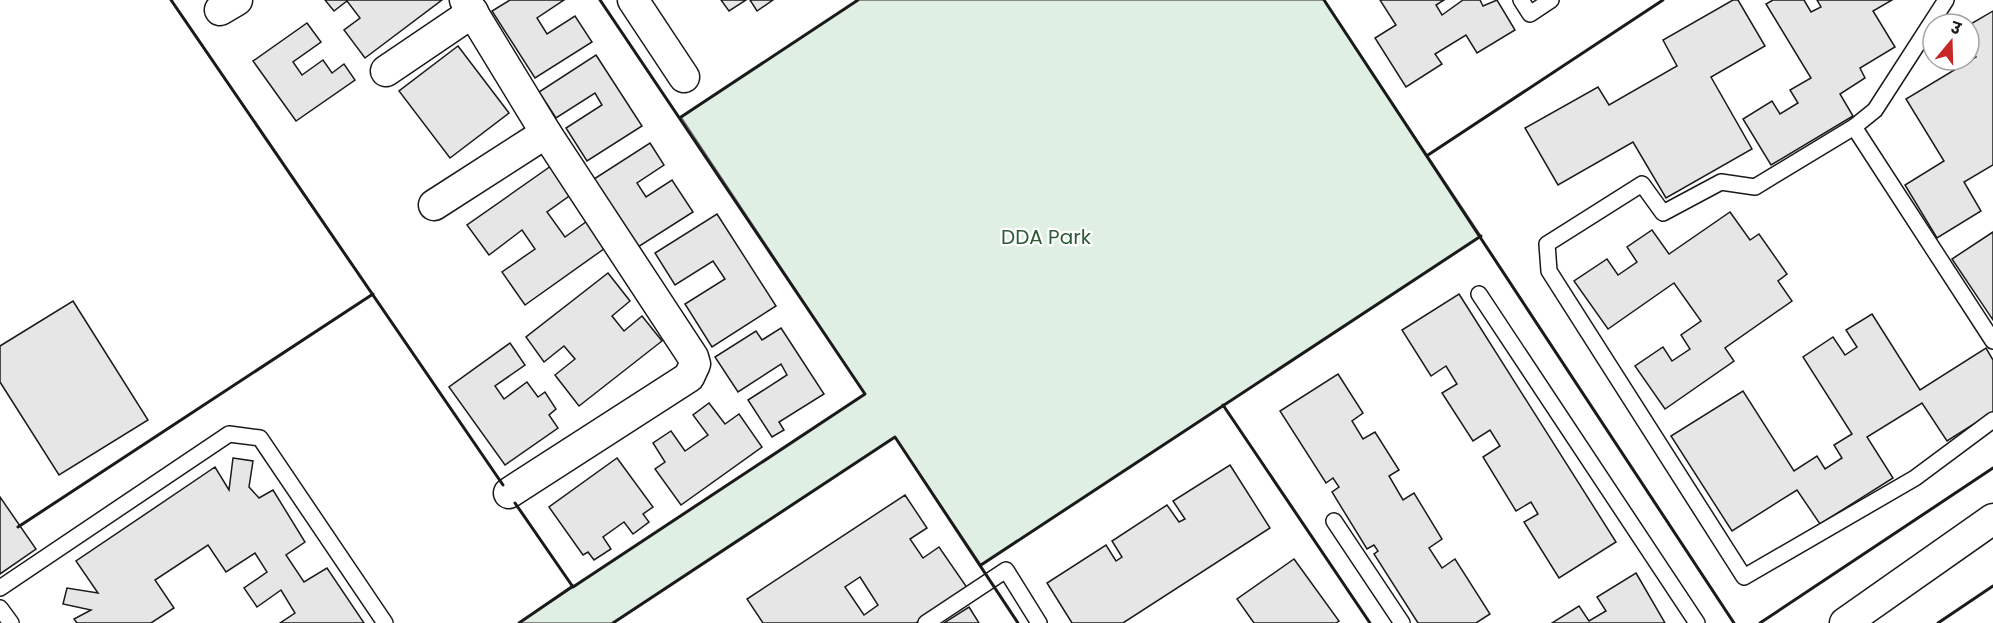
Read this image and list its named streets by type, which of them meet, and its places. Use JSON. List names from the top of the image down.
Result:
{
  "parks": ["DDA Park"],
  "north": "top"
}
